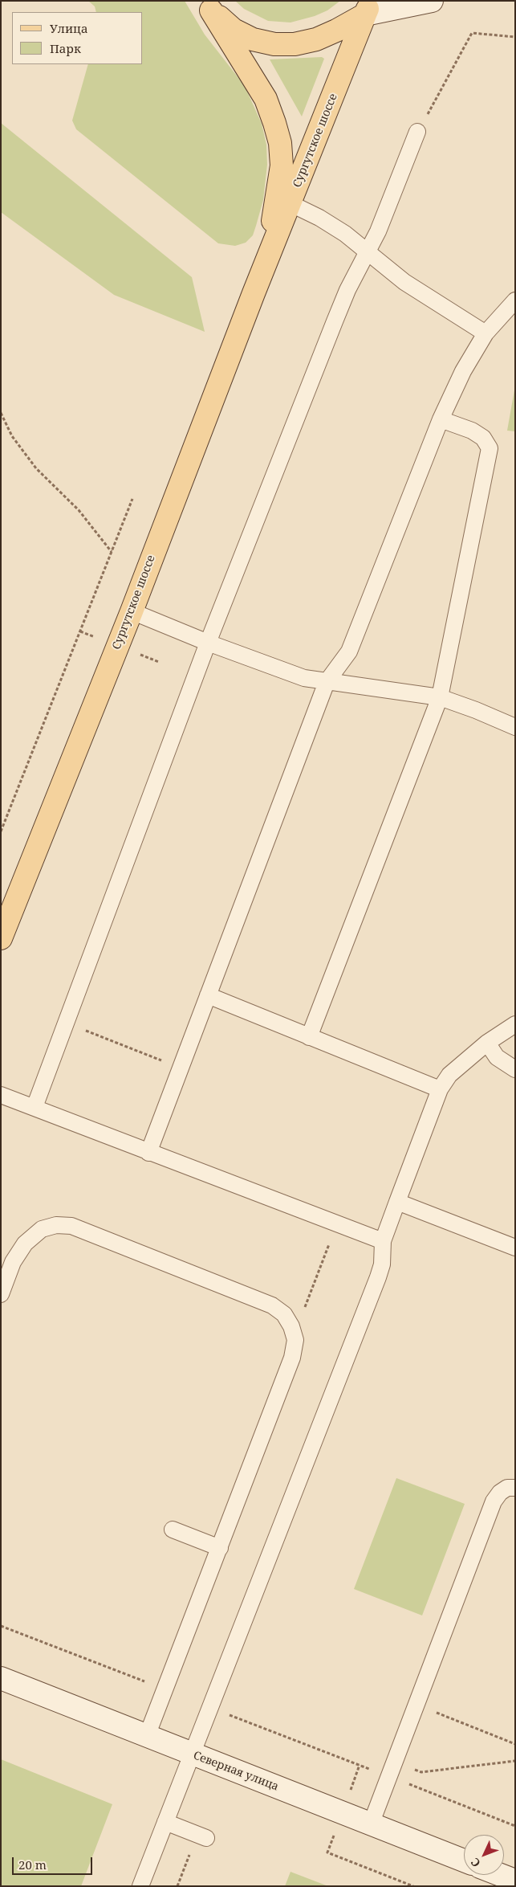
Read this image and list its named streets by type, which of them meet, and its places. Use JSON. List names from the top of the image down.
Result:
{
  "streets": {
    "main road": ["Сургутское шоссе"],
    "street": ["Северная улица"]
  },
  "legend": ["Улица", "Парк"],
  "scale_bar": "20 m",
  "north": "bottom left"
}
